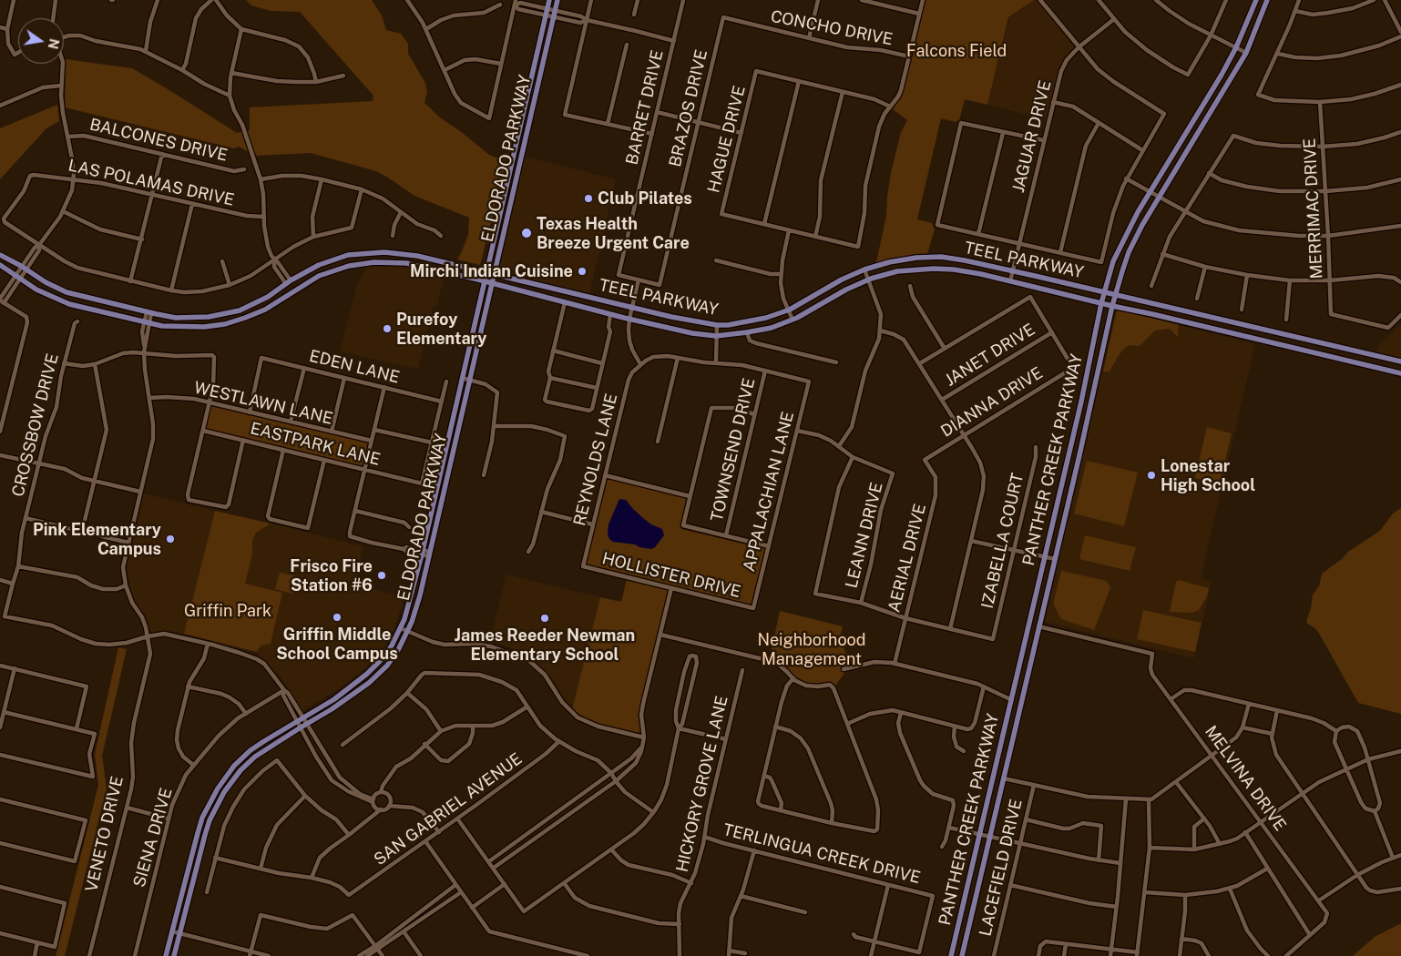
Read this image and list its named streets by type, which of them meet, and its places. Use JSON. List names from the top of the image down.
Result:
{
  "streets": {
    "main road": ["ELDORADO PARKWAY", "TEEL PARKWAY", "PANTHER CREEK PARKWAY"],
    "street": [
      "CONCHO DRIVE",
      "BARRET DRIVE",
      "BRAZOS DRIVE",
      "JAGUAR DRIVE",
      "HAGUE DRIVE",
      "BALCONES DRIVE",
      "LAS POLAMAS DRIVE",
      "MERRIMAC DRIVE",
      "JANET DRIVE",
      "EDEN LANE",
      "DIANNA DRIVE",
      "WESTLAWN LANE",
      "CROSSBOW DRIVE",
      "EASTPARK LANE",
      "TOWNSEND DRIVE",
      "REYNOLDS LANE",
      "APPALACHIAN LANE",
      "LEANN DRIVE",
      "IZABELLA COURT",
      "AERIAL DRIVE",
      "HOLLISTER DRIVE",
      "MELVINA DRIVE",
      "HICKORY GROVE LANE",
      "SAN GABRIEL AVENUE",
      "VENETO DRIVE",
      "SIENA DRIVE",
      "TERLINGUA CREEK DRIVE",
      "LACEFIELD DRIVE"
    ]
  },
  "crossings": [
    ["CONCHO DRIVE", "BRAZOS DRIVE"],
    ["BARRET DRIVE", "BRAZOS DRIVE"],
    ["JAGUAR DRIVE", "TEEL PARKWAY"],
    ["ELDORADO PARKWAY", "TEEL PARKWAY"],
    ["TEEL PARKWAY", "PANTHER CREEK PARKWAY"],
    ["TEEL PARKWAY", "VENETO DRIVE"],
    ["JANET DRIVE", "DIANNA DRIVE"],
    ["EDEN LANE", "WESTLAWN LANE"],
    ["DIANNA DRIVE", "AERIAL DRIVE"],
    ["WESTLAWN LANE", "VENETO DRIVE"],
    ["CROSSBOW DRIVE", "VENETO DRIVE"],
    ["TOWNSEND DRIVE", "APPALACHIAN LANE"],
    ["REYNOLDS LANE", "HOLLISTER DRIVE"],
    ["PANTHER CREEK PARKWAY", "MELVINA DRIVE"],
    ["APPALACHIAN LANE", "HOLLISTER DRIVE"],
    ["HICKORY GROVE LANE", "TERLINGUA CREEK DRIVE"]
  ],
  "parks": ["Falcons Field", "Griffin Park", "Neighborhood Management"],
  "places": [
    "Club Pilates",
    "Texas Health Breeze Urgent Care",
    "Mirchi Indian Cuisine",
    "Purefoy Elementary",
    "Lonestar High School",
    "Pink Elementary Campus",
    "Frisco Fire Station #6",
    "Griffin Middle School Campus",
    "James Reeder Newman Elementary School"
  ],
  "north": "right"
}
